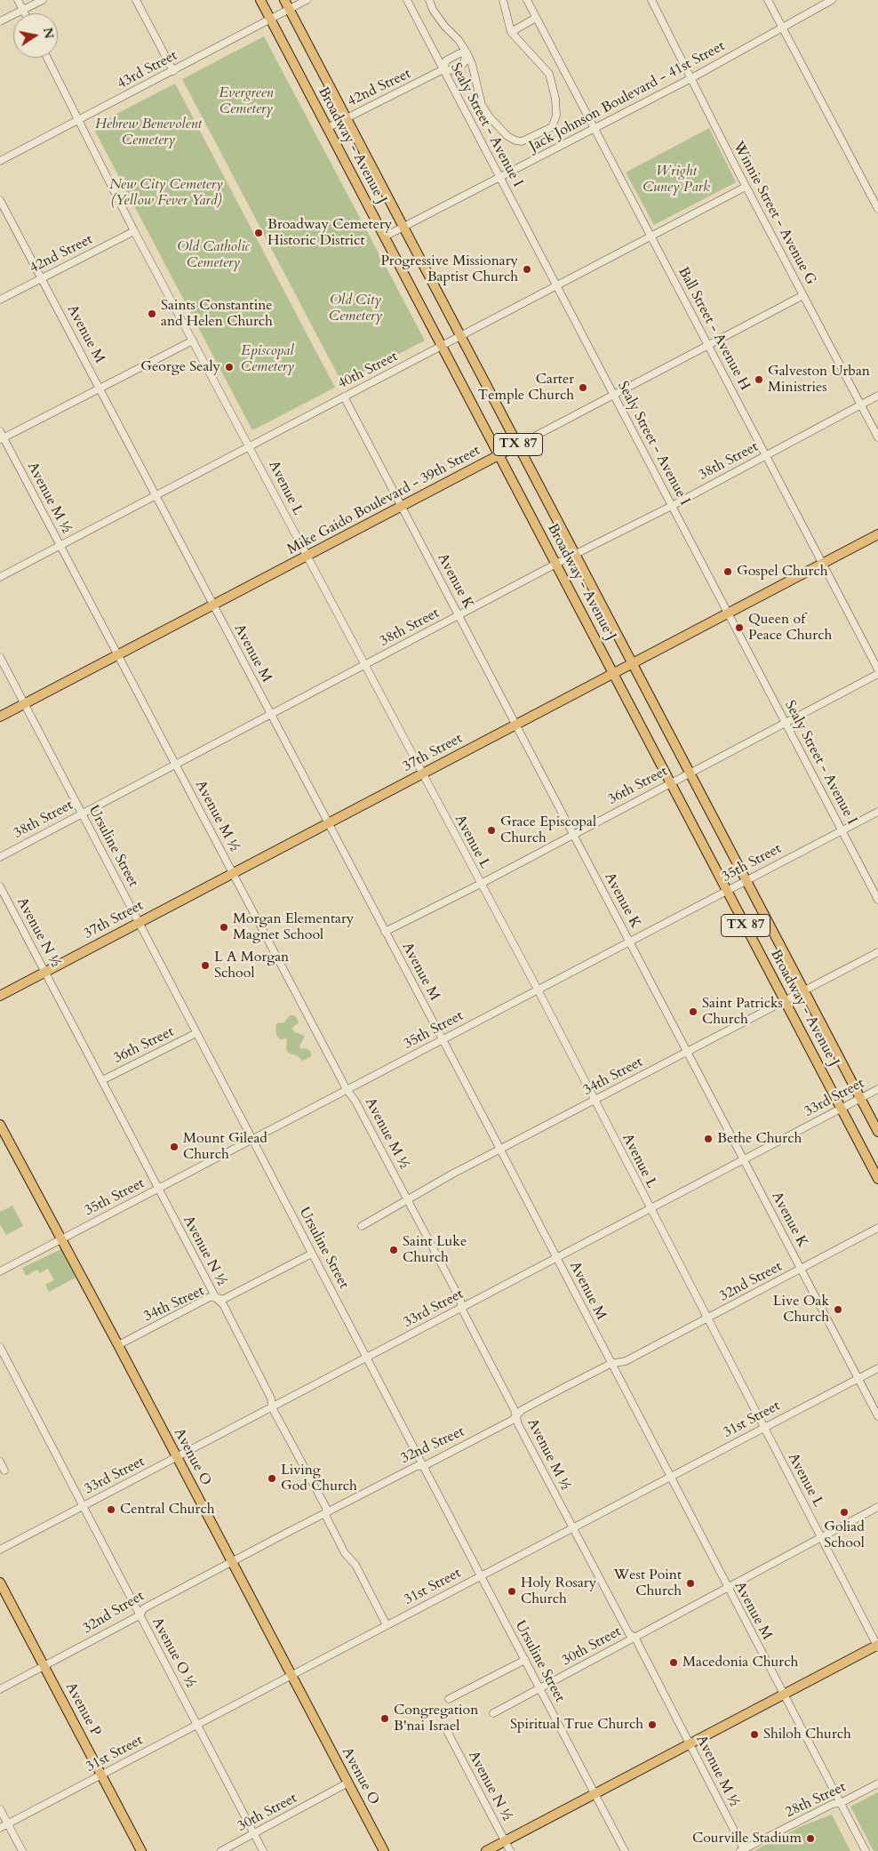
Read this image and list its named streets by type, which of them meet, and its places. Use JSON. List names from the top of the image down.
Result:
{
  "streets": {
    "main road": [
      "Broadway - Avenue J",
      "TX 87",
      "Mike Gaido Boulevard - 39th Street",
      "37th Street",
      "Avenue O",
      "Avenue P"
    ],
    "street": [
      "43rd Street",
      "42nd Street",
      "Jack Johnson Boulevard - 41st Street",
      "Sealy Street - Avenue I",
      "Winnie Street - Avenue G",
      "Ball Street - Avenue H",
      "Avenue M",
      "40th Street",
      "38th Street",
      "Avenue L",
      "Avenue M ½",
      "Avenue K",
      "36th Street",
      "Ursuline Street",
      "35th Street",
      "Avenue N ½",
      "34th Street",
      "33rd Street",
      "32nd Street",
      "31st Street",
      "30th Street",
      "Avenue O ½",
      "28th Street"
    ]
  },
  "crossings": [
    ["43rd Street", "Broadway - Avenue J"],
    ["43rd Street", "Avenue L"],
    ["42nd Street", "Sealy Street - Avenue I"],
    ["42nd Street", "Broadway - Avenue J"],
    ["42nd Street", "Avenue M"],
    ["42nd Street", "Avenue L"],
    ["Jack Johnson Boulevard - 41st Street", "Sealy Street - Avenue I"],
    ["Jack Johnson Boulevard - 41st Street", "Broadway - Avenue J"],
    ["Jack Johnson Boulevard - 41st Street", "Winnie Street - Avenue G"],
    ["Jack Johnson Boulevard - 41st Street", "Ball Street - Avenue H"],
    ["Sealy Street - Avenue I", "40th Street"],
    ["Sealy Street - Avenue I", "38th Street"],
    ["Sealy Street - Avenue I", "Mike Gaido Boulevard - 39th Street"],
    ["Sealy Street - Avenue I", "37th Street"],
    ["Sealy Street - Avenue I", "36th Street"],
    ["Sealy Street - Avenue I", "35th Street"],
    ["Broadway - Avenue J", "40th Street"],
    ["Broadway - Avenue J", "38th Street"],
    ["Broadway - Avenue J", "Mike Gaido Boulevard - 39th Street"],
    ["Broadway - Avenue J", "37th Street"],
    ["Broadway - Avenue J", "36th Street"],
    ["Broadway - Avenue J", "35th Street"],
    ["Broadway - Avenue J", "34th Street"],
    ["Broadway - Avenue J", "33rd Street"],
    ["Winnie Street - Avenue G", "40th Street"],
    ["Winnie Street - Avenue G", "38th Street"],
    ["Winnie Street - Avenue G", "Mike Gaido Boulevard - 39th Street"],
    ["Ball Street - Avenue H", "40th Street"],
    ["Ball Street - Avenue H", "38th Street"],
    ["Ball Street - Avenue H", "Mike Gaido Boulevard - 39th Street"],
    ["Ball Street - Avenue H", "37th Street"],
    ["Avenue M", "40th Street"],
    ["Avenue M", "38th Street"],
    ["Avenue M", "Mike Gaido Boulevard - 39th Street"],
    ["Avenue M", "37th Street"],
    ["Avenue M", "36th Street"],
    ["Avenue M", "35th Street"],
    ["Avenue M", "34th Street"],
    ["Avenue M", "33rd Street"],
    ["Avenue M", "32nd Street"],
    ["Avenue M", "31st Street"],
    ["Avenue M", "30th Street"],
    ["Avenue M", "28th Street"],
    ["40th Street", "Avenue L"],
    ["40th Street", "Avenue M ½"],
    ["40th Street", "Avenue K"],
    ["38th Street", "Avenue L"],
    ["38th Street", "Avenue M ½"],
    ["38th Street", "Avenue K"],
    ["38th Street", "Ursuline Street"],
    ["Avenue L", "Mike Gaido Boulevard - 39th Street"],
    ["Avenue L", "37th Street"],
    ["Avenue L", "36th Street"],
    ["Avenue L", "35th Street"],
    ["Avenue L", "34th Street"],
    ["Avenue L", "33rd Street"],
    ["Avenue L", "32nd Street"],
    ["Avenue L", "31st Street"],
    ["Avenue M ½", "Mike Gaido Boulevard - 39th Street"],
    ["Avenue M ½", "37th Street"],
    ["Avenue M ½", "35th Street"],
    ["Avenue M ½", "34th Street"],
    ["Avenue M ½", "33rd Street"],
    ["Avenue M ½", "32nd Street"],
    ["Avenue M ½", "31st Street"],
    ["Avenue M ½", "30th Street"],
    ["Avenue M ½", "28th Street"],
    ["Mike Gaido Boulevard - 39th Street", "Avenue K"],
    ["Mike Gaido Boulevard - 39th Street", "Ursuline Street"],
    ["Avenue K", "37th Street"],
    ["Avenue K", "36th Street"],
    ["Avenue K", "35th Street"],
    ["Avenue K", "34th Street"],
    ["Avenue K", "33rd Street"],
    ["Avenue K", "32nd Street"],
    ["Avenue K", "31st Street"],
    ["37th Street", "Ursuline Street"],
    ["37th Street", "Avenue N ½"],
    ["36th Street", "Ursuline Street"],
    ["36th Street", "Avenue N ½"],
    ["Ursuline Street", "35th Street"],
    ["Ursuline Street", "34th Street"],
    ["Ursuline Street", "33rd Street"],
    ["Ursuline Street", "32nd Street"],
    ["Ursuline Street", "31st Street"],
    ["Ursuline Street", "30th Street"],
    ["35th Street", "Avenue N ½"],
    ["35th Street", "Avenue O"],
    ["Avenue N ½", "34th Street"],
    ["Avenue N ½", "33rd Street"],
    ["Avenue N ½", "32nd Street"],
    ["Avenue N ½", "31st Street"],
    ["34th Street", "Avenue O"],
    ["33rd Street", "Avenue O"],
    ["33rd Street", "Avenue O ½"],
    ["32nd Street", "Avenue O"],
    ["32nd Street", "Avenue O ½"],
    ["32nd Street", "Avenue P"],
    ["31st Street", "Avenue O"],
    ["31st Street", "Avenue O ½"],
    ["31st Street", "Avenue P"],
    ["Avenue O", "30th Street"],
    ["30th Street", "Avenue O ½"]
  ],
  "parks": [
    "Evergreen Cemetery",
    "Hebrew Benevolent Cemetery",
    "Wright Cuney Park",
    "New City Cemetery (Yellow Fever Yard)",
    "Old Catholic Cemetery",
    "Old City Cemetery",
    "Episcopal Cemetery"
  ],
  "places": [
    "Broadway Cemetery Historic District",
    "Progressive Missionary Baptist Church",
    "Saints Constantine and Helen Church",
    "George Sealy",
    "Galveston Urban Ministries",
    "Carter Temple Church",
    "Gospel Church",
    "Queen of Peace Church",
    "Grace Episcopal Church",
    "Morgan Elementary Magnet School",
    "L A Morgan School",
    "Saint Patricks Church",
    "Bethe Church",
    "Mount Gilead Church",
    "Saint Luke Church",
    "Live Oak Church",
    "Living God Church",
    "Central Church",
    "Goliad School",
    "West Point Church",
    "Holy Rosary Church",
    "Macedonia Church",
    "Congregation B'nai Israel",
    "Spiritual True Church",
    "Shiloh Church",
    "Courville Stadium"
  ],
  "north": "right"
}
